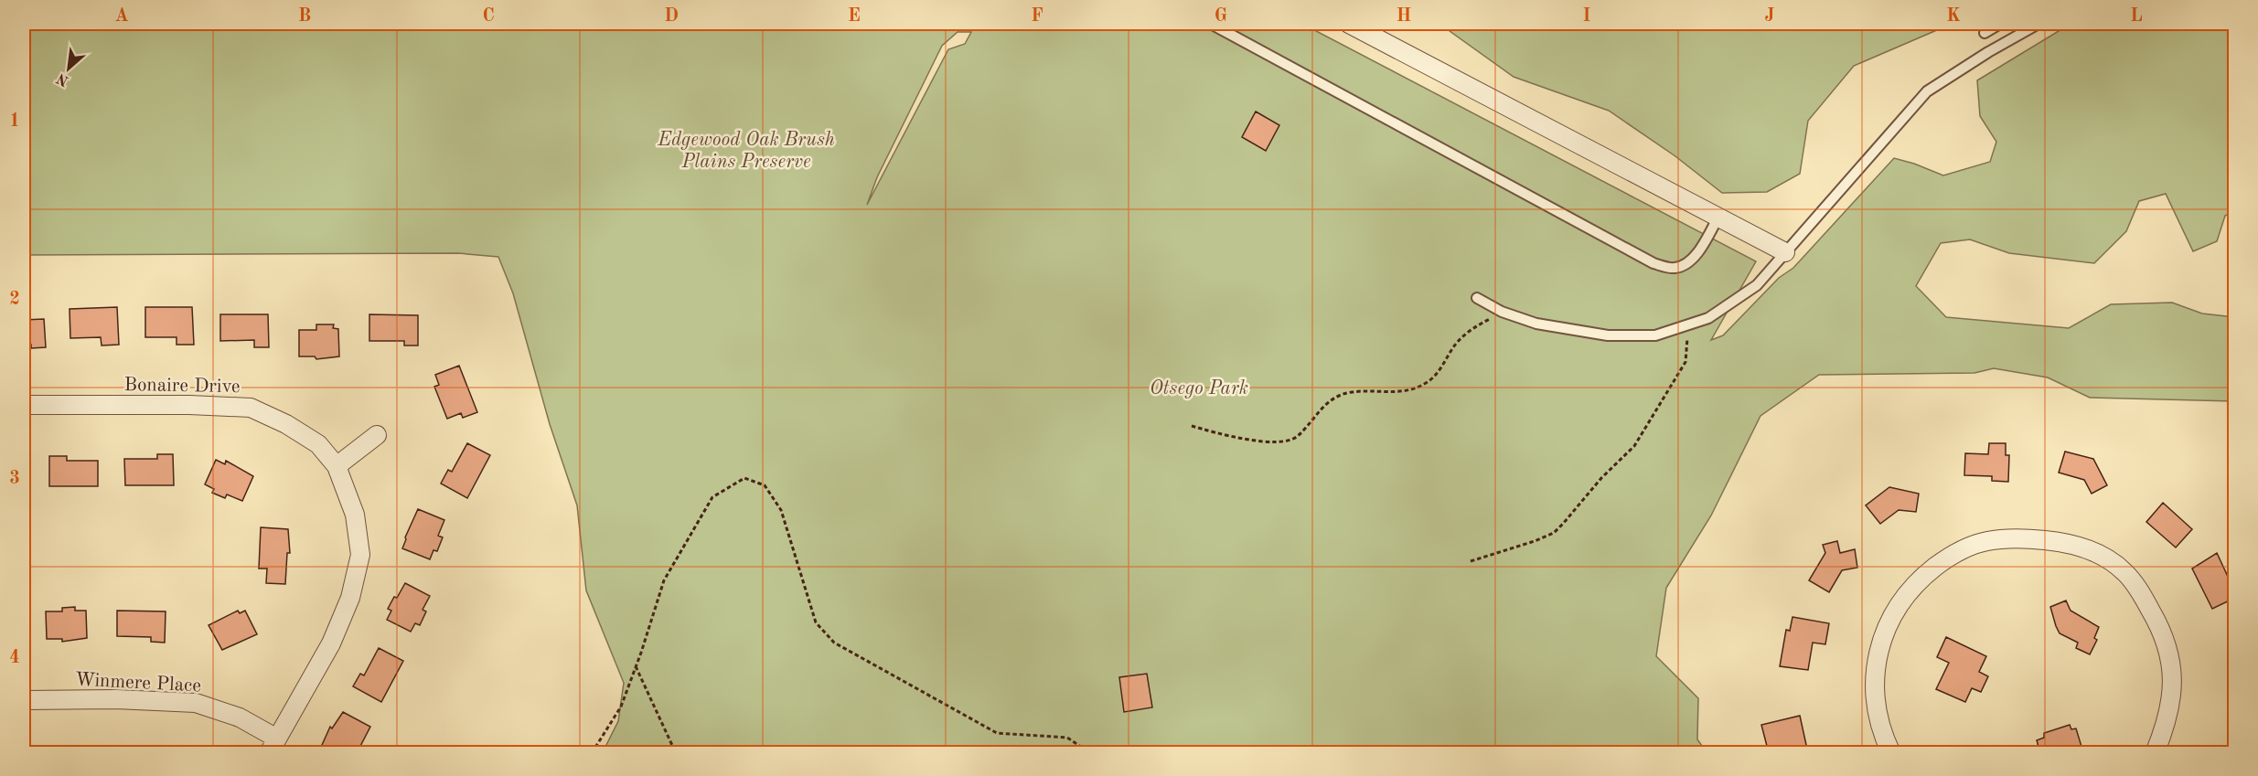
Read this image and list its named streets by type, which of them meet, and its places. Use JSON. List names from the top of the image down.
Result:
{
  "streets": {
    "street": ["Bonaire Drive", "Winmere Place"]
  },
  "crossings": [
    ["Bonaire Drive", "Winmere Place"]
  ],
  "parks": ["Edgewood Oak Brush Plains Preserve", "Otsego Park"],
  "north": "bottom left",
  "grid": {
    "columns": [
      "A",
      "B",
      "C",
      "D",
      "E",
      "F",
      "G",
      "H",
      "I",
      "J",
      "K",
      "L"
    ],
    "rows": [
      "1",
      "2",
      "3",
      "4"
    ]
  }
}
